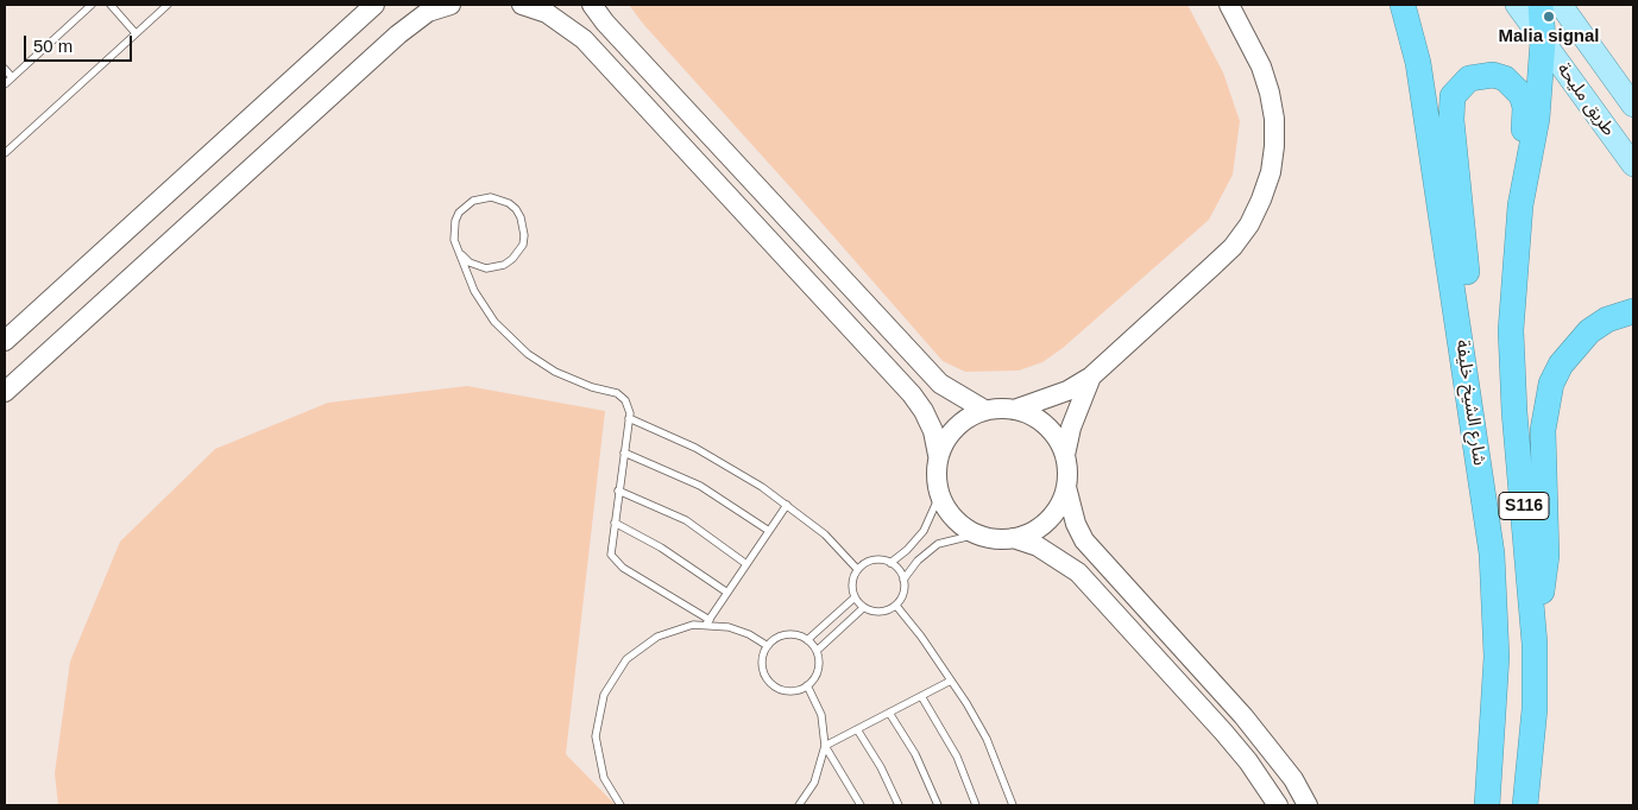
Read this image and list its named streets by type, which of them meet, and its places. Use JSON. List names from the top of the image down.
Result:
{
  "streets": {
    "highway": ["شارع الشيخ خليفة", "S116"],
    "main road": ["طريق مليحة"]
  },
  "crossings": [
    ["طريق مليحة", "S116"]
  ],
  "places": ["Malia signal"],
  "scale_bar": "50 m"
}
